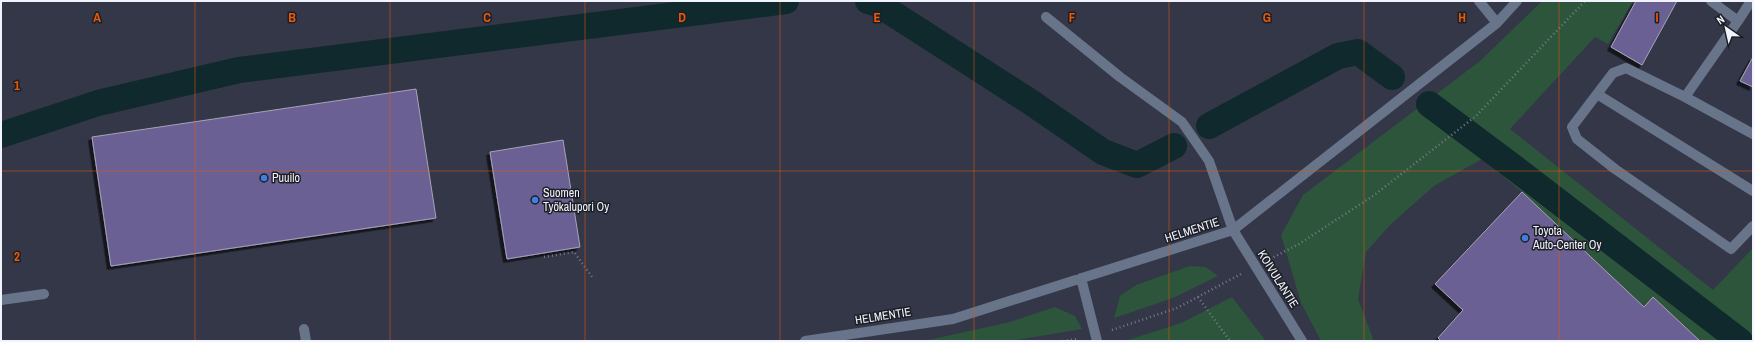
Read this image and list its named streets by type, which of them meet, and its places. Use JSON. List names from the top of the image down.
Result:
{
  "streets": {
    "street": ["HELMENTIE", "KOIVULANTIE"]
  },
  "crossings": [
    ["HELMENTIE", "KOIVULANTIE"]
  ],
  "places": ["Puuilo", "Suomen Työkalupori Oy", "Toyota Auto-Center Oy"],
  "north": "top left",
  "grid": {
    "columns": [
      "A",
      "B",
      "C",
      "D",
      "E",
      "F",
      "G",
      "H",
      "I"
    ],
    "rows": ["1", "2"]
  }
}
